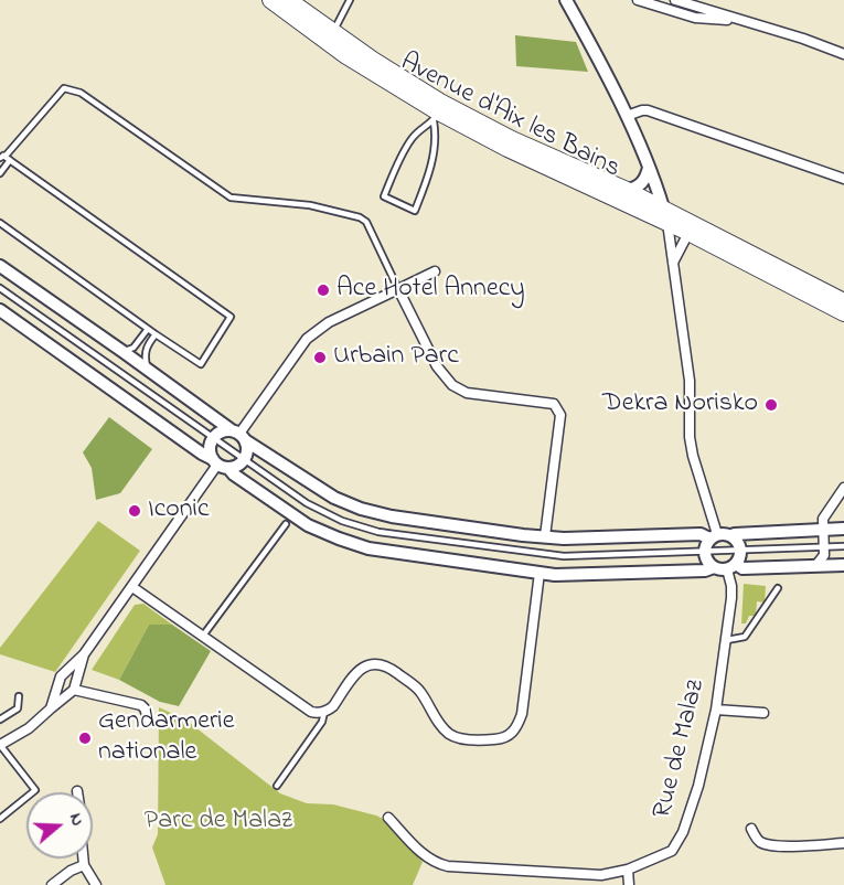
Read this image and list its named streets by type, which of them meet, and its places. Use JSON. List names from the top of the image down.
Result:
{
  "streets": {
    "main road": ["Avenue d'Aix les Bains"],
    "street": ["Rue de Malaz"]
  },
  "parks": ["Parc de Malaz"],
  "places": [
    "Ace Hotel Annecy",
    "Urbain Parc",
    "Dekra Norisko",
    "Iconic",
    "Gendarmerie nationale"
  ],
  "north": "right"
}
